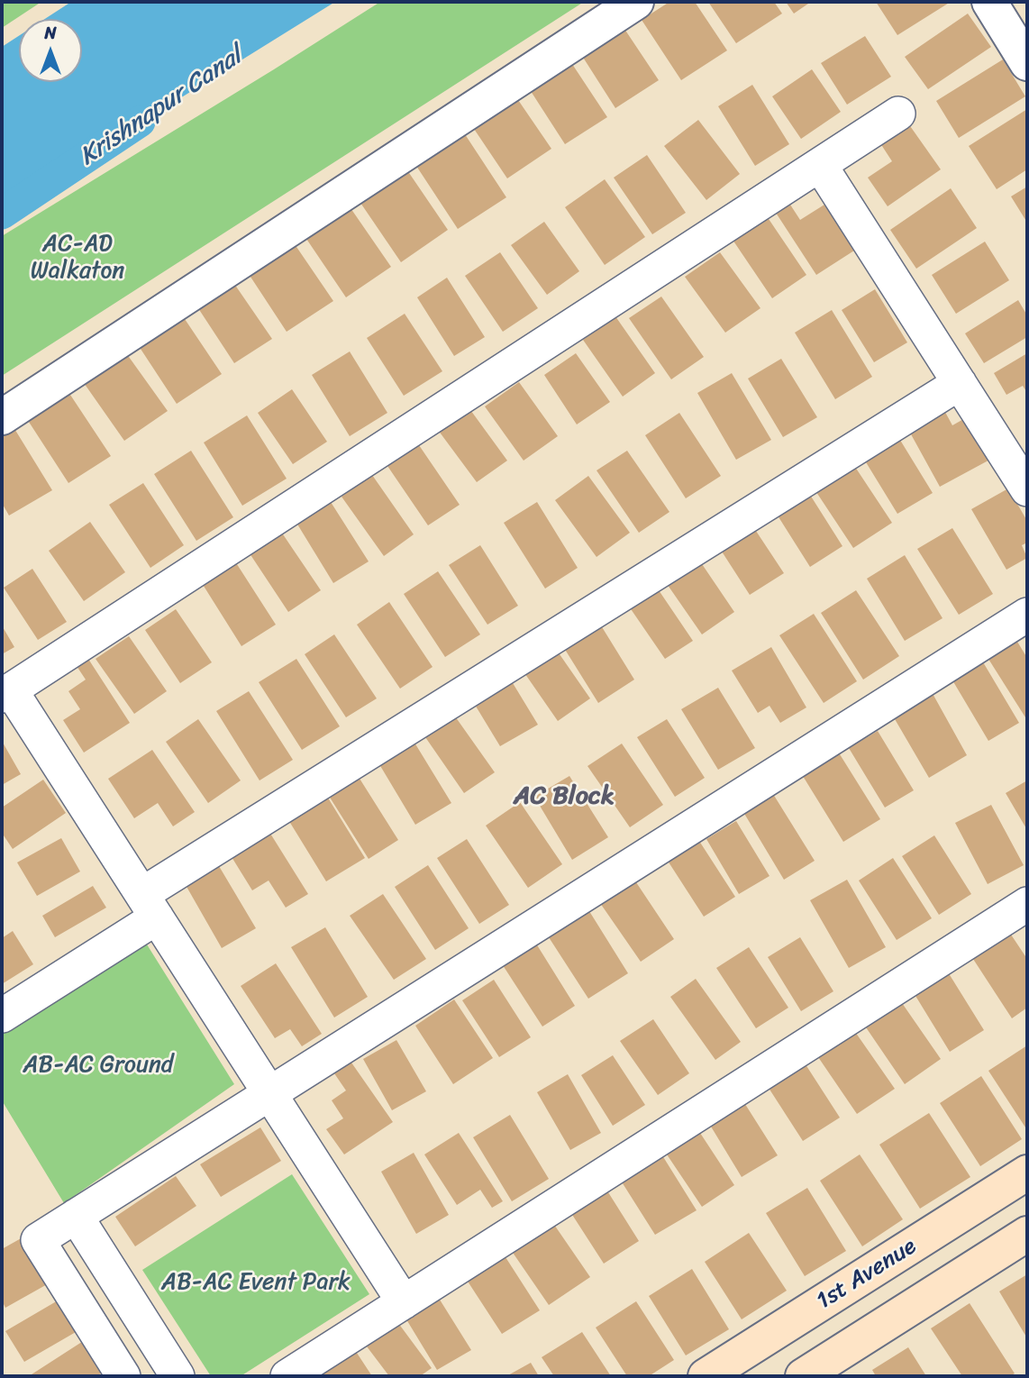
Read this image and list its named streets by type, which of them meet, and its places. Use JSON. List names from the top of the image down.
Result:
{
  "streets": {
    "main road": ["1st Avenue"]
  },
  "districts": ["AC Block"],
  "water": ["Krishnapur Canal"],
  "parks": ["AC-AD Walkaton", "AB-AC Ground", "AB-AC Event Park"],
  "north": "top"
}
